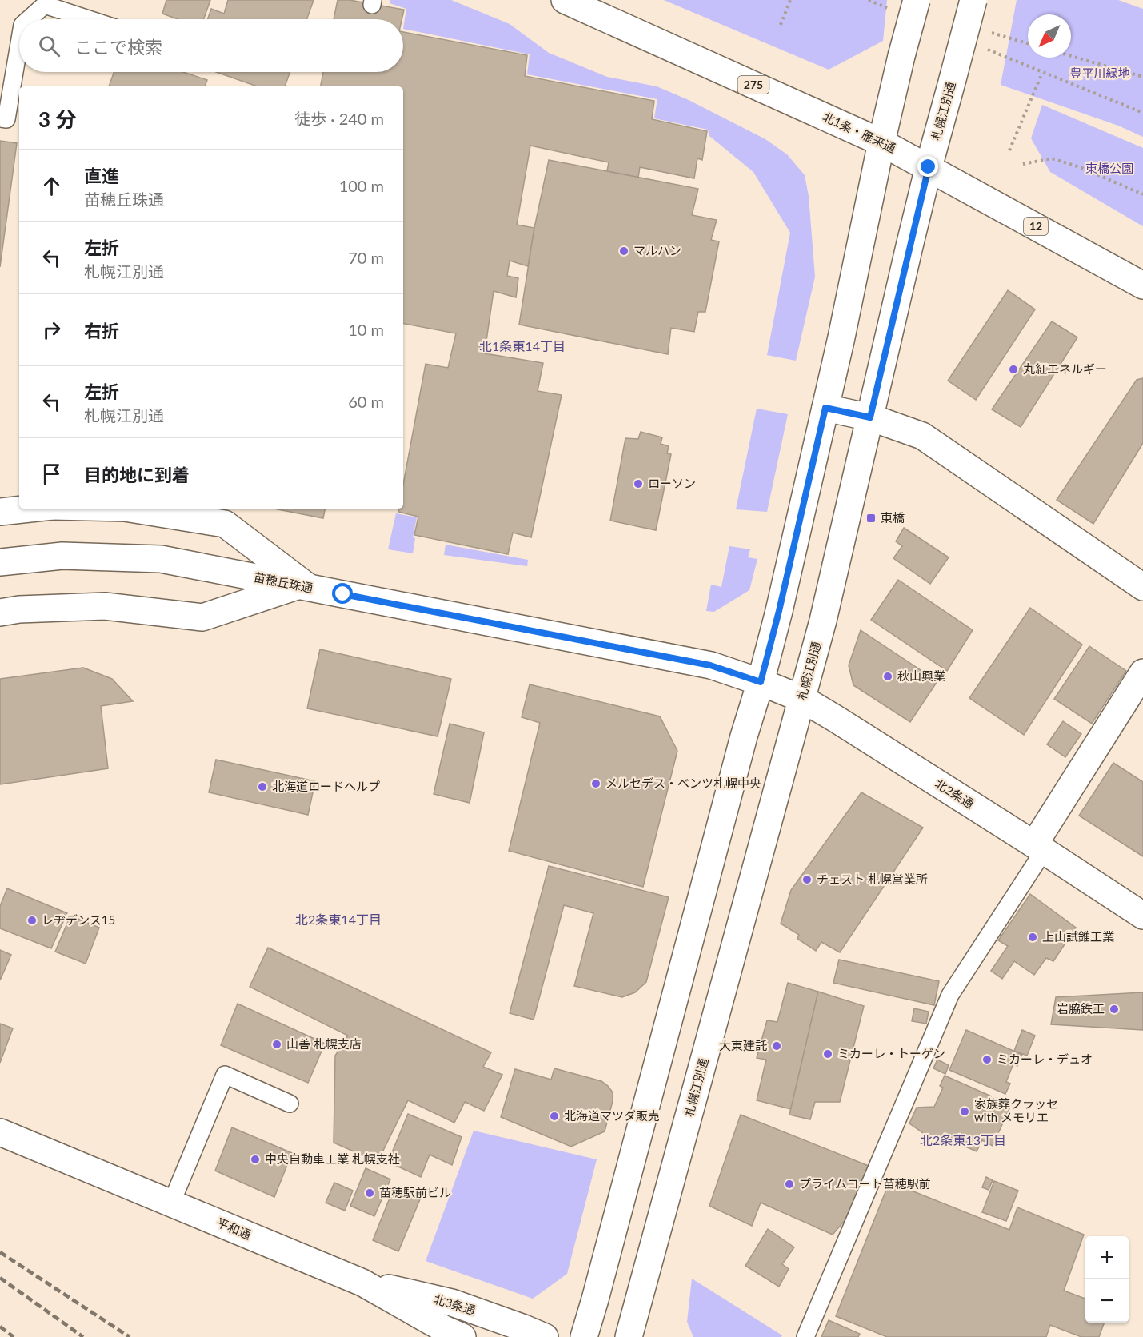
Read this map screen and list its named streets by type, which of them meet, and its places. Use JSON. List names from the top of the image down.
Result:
{
  "streets": {
    "main road": [
      "275",
      "札幌江別通",
      "北1条・雁来通",
      "12",
      "苗穂丘珠通",
      "北2条通",
      "平和通",
      "北3条通"
    ]
  },
  "crossings": [
    ["札幌江別通", "北1条・雁来通"],
    ["札幌江別通", "北2条通"],
    ["苗穂丘珠通", "北2条通"],
    ["平和通", "北3条通"]
  ],
  "districts": ["北1条東14丁目", "北2条東14丁目", "北2条東13丁目"],
  "parks": ["豊平川緑地", "東橋公園"],
  "places": {
    "other": [
      "マルハン",
      "丸紅エネルギー",
      "ローソン",
      "秋山興業",
      "メルセデス・ベンツ札幌中央",
      "北海道ロードヘルプ",
      "チェスト 札幌営業所",
      "レヂデンス15",
      "上山試錐工業",
      "岩脇鉄工",
      "山善 札幌支店",
      "大東建託",
      "ミカーレ・トーゲン",
      "ミカーレ・デュオ",
      "家族葬クラッセ with メモリエ",
      "北海道マツダ販売",
      "中央自動車工業 札幌支社",
      "プライムコート苗穂駅前",
      "苗穂駅前ビル"
    ],
    "transit": ["東橋"]
  },
  "north": "bottom left",
  "page": {
    "search": "ここで検索",
    "heading": ["3 分", "徒歩 · 240 m"],
    "list": [
      ["直進", "苗穂丘珠通", "100 m"],
      ["左折", "札幌江別通", "70 m"],
      ["右折", "10 m"],
      ["左折", "札幌江別通", "60 m"],
      "目的地に到着"
    ],
    "map_buttons": ["+", "−"]
  }
}
